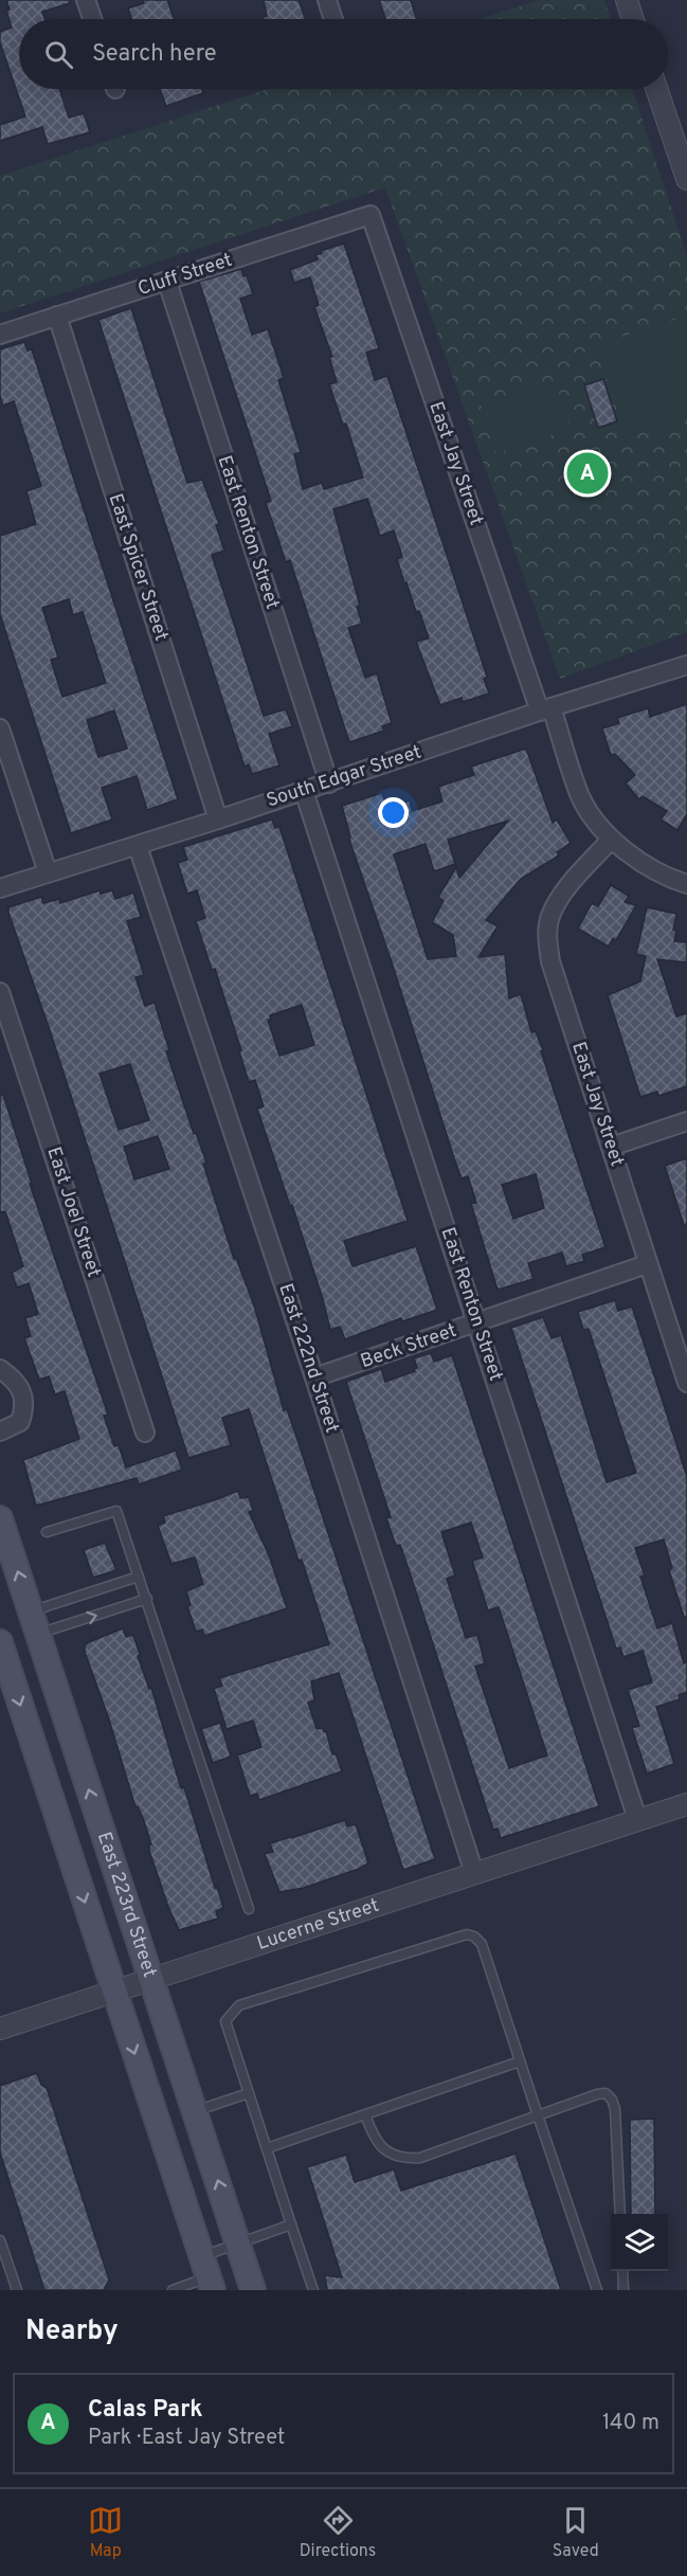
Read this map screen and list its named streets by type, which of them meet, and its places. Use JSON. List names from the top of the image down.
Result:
{
  "streets": {
    "main road": ["East 223rd Street"],
    "street": [
      "Cluff Street",
      "East Jay Street",
      "East Renton Street",
      "East Spicer Street",
      "South Edgar Street",
      "East Joel Street",
      "Beck Street",
      "East 222nd Street",
      "Lucerne Street"
    ]
  },
  "crossings": [
    ["Cluff Street", "East Jay Street"],
    ["Cluff Street", "East Renton Street"],
    ["Cluff Street", "East Spicer Street"],
    ["East Jay Street", "South Edgar Street"],
    ["East Jay Street", "Beck Street"],
    ["East Renton Street", "South Edgar Street"],
    ["East Renton Street", "Beck Street"],
    ["East Renton Street", "Lucerne Street"],
    ["East Spicer Street", "South Edgar Street"],
    ["South Edgar Street", "East 222nd Street"],
    ["Beck Street", "East 222nd Street"],
    ["East 222nd Street", "Lucerne Street"],
    ["East 223rd Street", "Lucerne Street"]
  ],
  "page": {
    "search": "Search here",
    "pins": "A",
    "heading": "Nearby",
    "list": [
      {
        "mark": "A",
        "name": "Calas Park",
        "note": "Park · East Jay Street",
        "value": "140 m"
      }
    ],
    "nav": ["Map", "Directions", "Saved"]
  }
}
